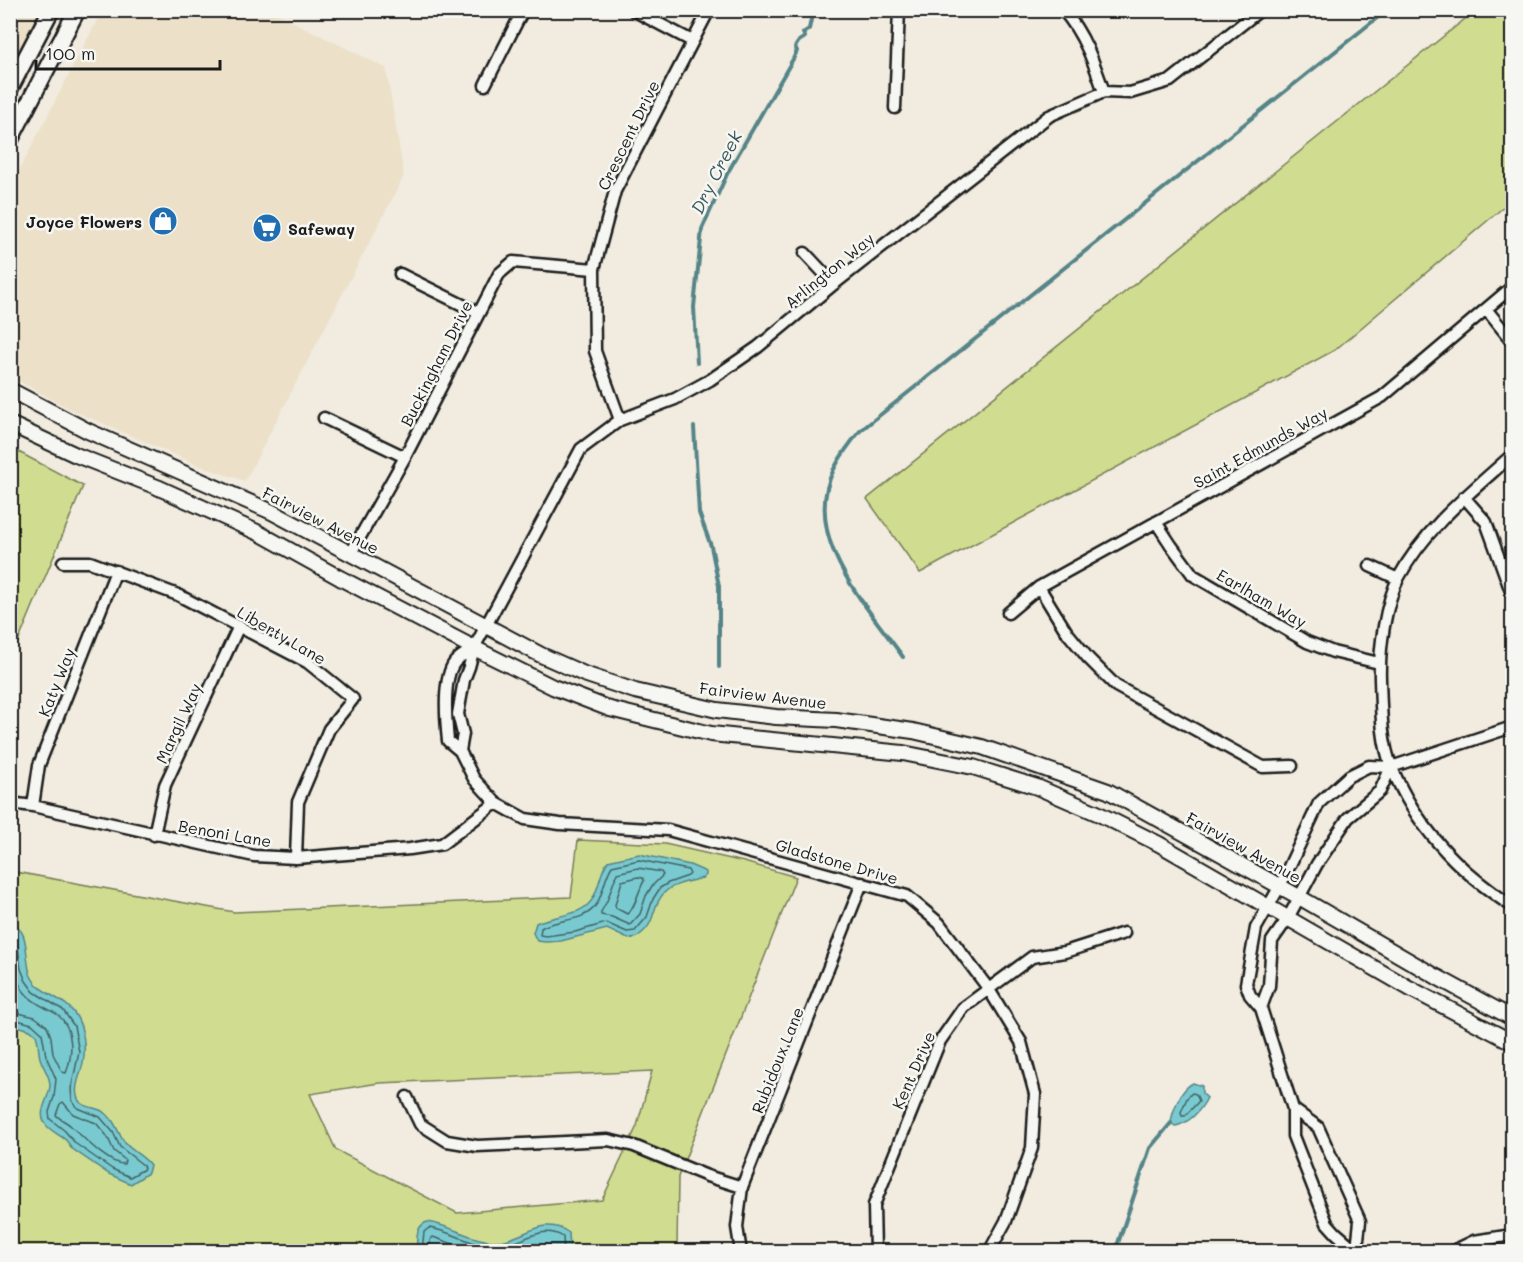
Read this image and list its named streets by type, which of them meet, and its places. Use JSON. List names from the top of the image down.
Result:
{
  "streets": {
    "street": [
      "Crescent Drive",
      "Arlington Way",
      "Buckingham Drive",
      "Saint Edmunds Way",
      "Fairview Avenue",
      "Earlham Way",
      "Liberty Lane",
      "Katy Way",
      "Margil Way",
      "Benoni Lane",
      "Gladstone Drive",
      "Rubidoux Lane",
      "Kent Drive"
    ]
  },
  "crossings": [
    ["Crescent Drive", "Arlington Way"],
    ["Crescent Drive", "Buckingham Drive"],
    ["Arlington Way", "Fairview Avenue"],
    ["Arlington Way", "Gladstone Drive"],
    ["Buckingham Drive", "Fairview Avenue"],
    ["Saint Edmunds Way", "Earlham Way"],
    ["Liberty Lane", "Katy Way"],
    ["Liberty Lane", "Margil Way"],
    ["Liberty Lane", "Benoni Lane"],
    ["Katy Way", "Benoni Lane"],
    ["Margil Way", "Benoni Lane"],
    ["Benoni Lane", "Gladstone Drive"],
    ["Gladstone Drive", "Rubidoux Lane"],
    ["Gladstone Drive", "Kent Drive"]
  ],
  "water": ["Dry Creek"],
  "places": {
    "shop": ["Joyce Flowers"],
    "supermarket": ["Safeway"]
  },
  "scale_bar": "100 m"
}
